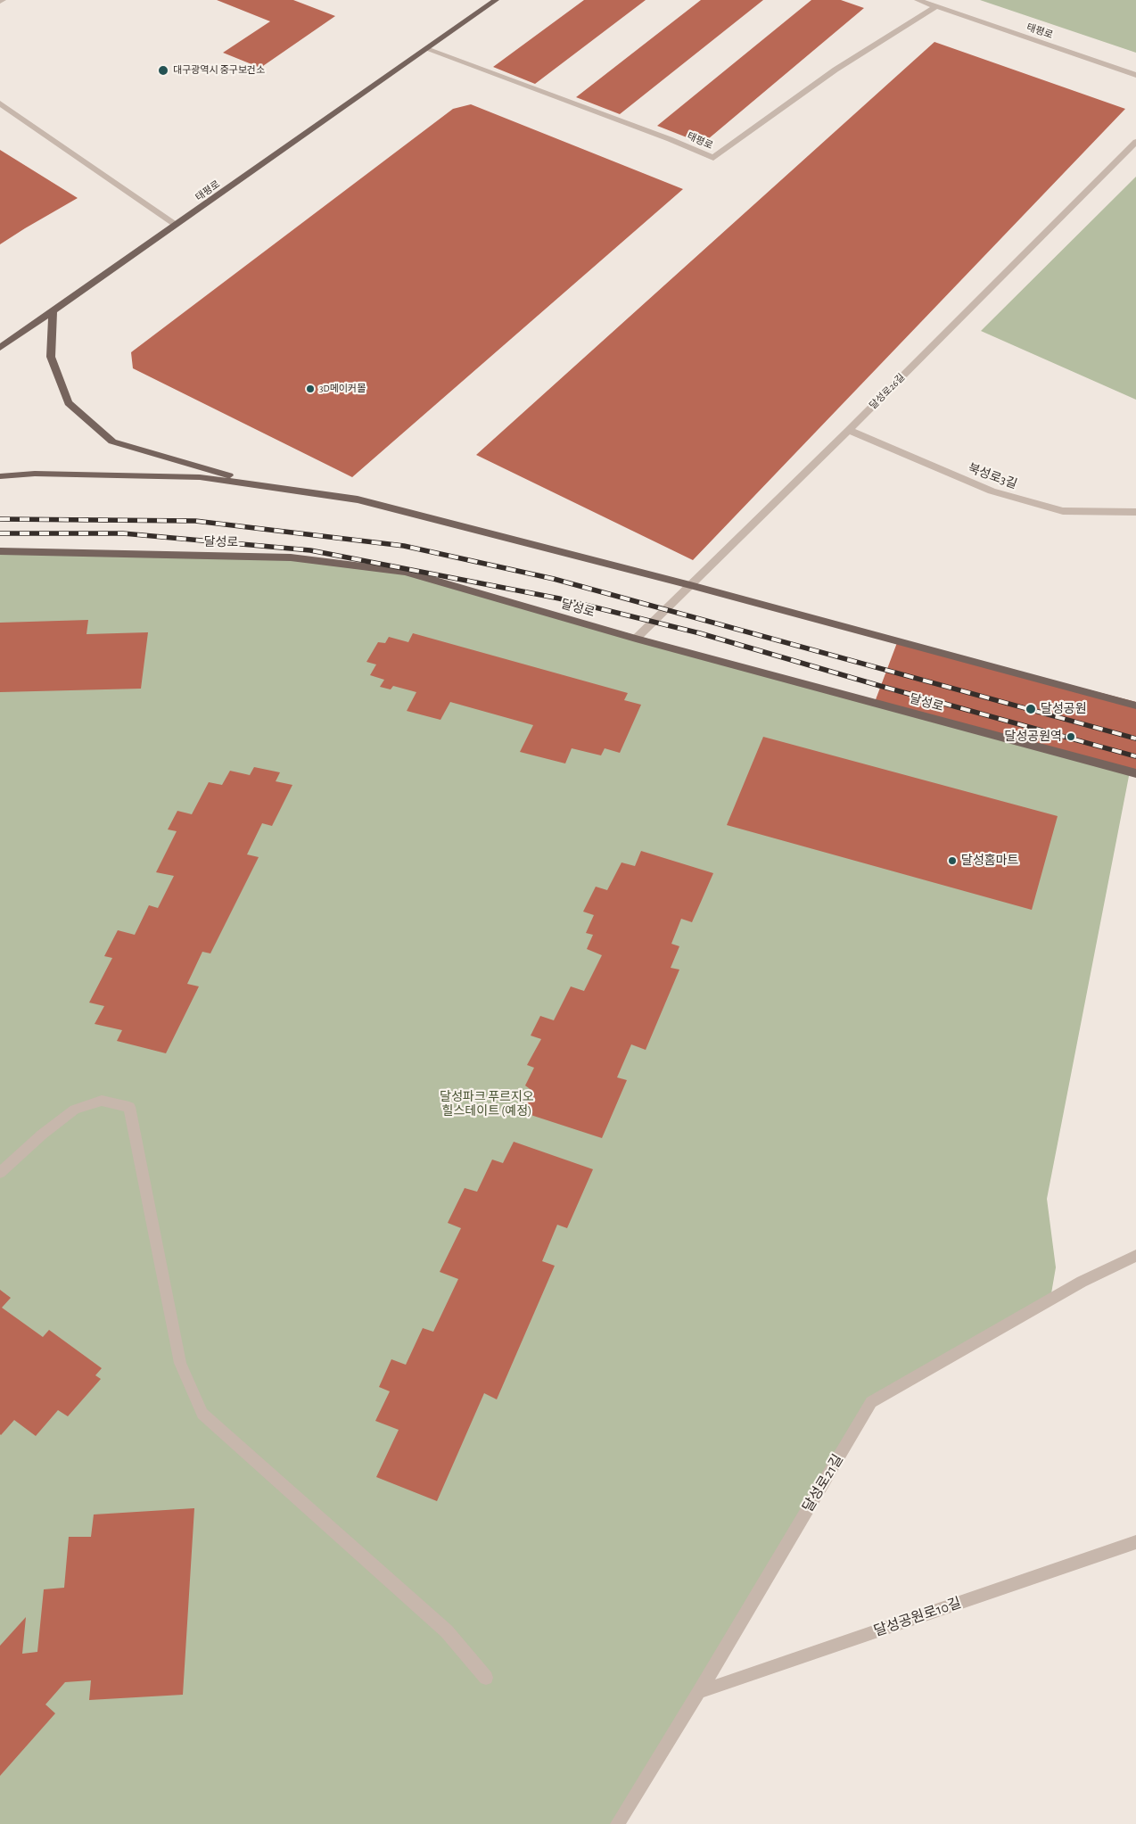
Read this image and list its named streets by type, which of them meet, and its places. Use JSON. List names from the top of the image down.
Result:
{
  "streets": {
    "main road": ["태평로", "달성로"],
    "street": [
      "달성로26길",
      "북성로3길",
      "달성로21길",
      "달성공원로10길"
    ]
  },
  "crossings": [
    ["달성로26길", "북성로3길"],
    ["달성로26길", "달성로"],
    ["달성로21길", "달성공원로10길"]
  ],
  "parks": ["달성파크 푸르지오 힐스테이트 (예정)"],
  "places": [
    "대구광역시 중구보건소",
    "3D메이커몰",
    "달성공원",
    "달성공원역",
    "달성홈마트"
  ]
}
